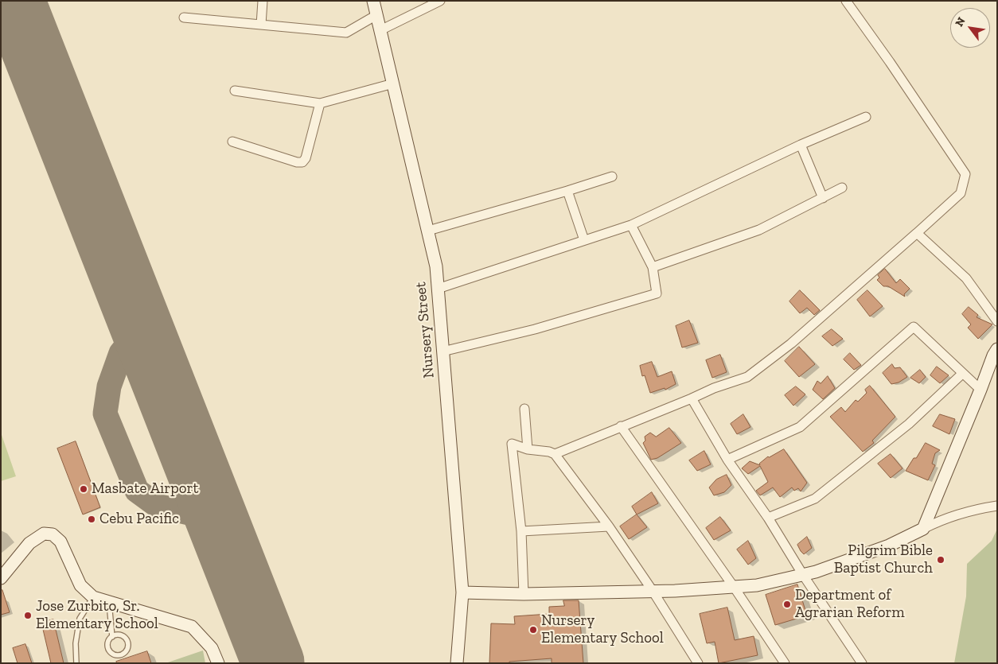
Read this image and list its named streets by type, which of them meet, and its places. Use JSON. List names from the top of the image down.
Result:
{
  "streets": {
    "street": ["Nursery Street"]
  },
  "places": [
    "Masbate Airport",
    "Cebu Pacific",
    "Pilgrim Bible Baptist Church",
    "Department of Agrarian Reform",
    "Jose Zurbito, Sr. Elementary School",
    "Nursery Elementary School"
  ],
  "north": "top left"
}
